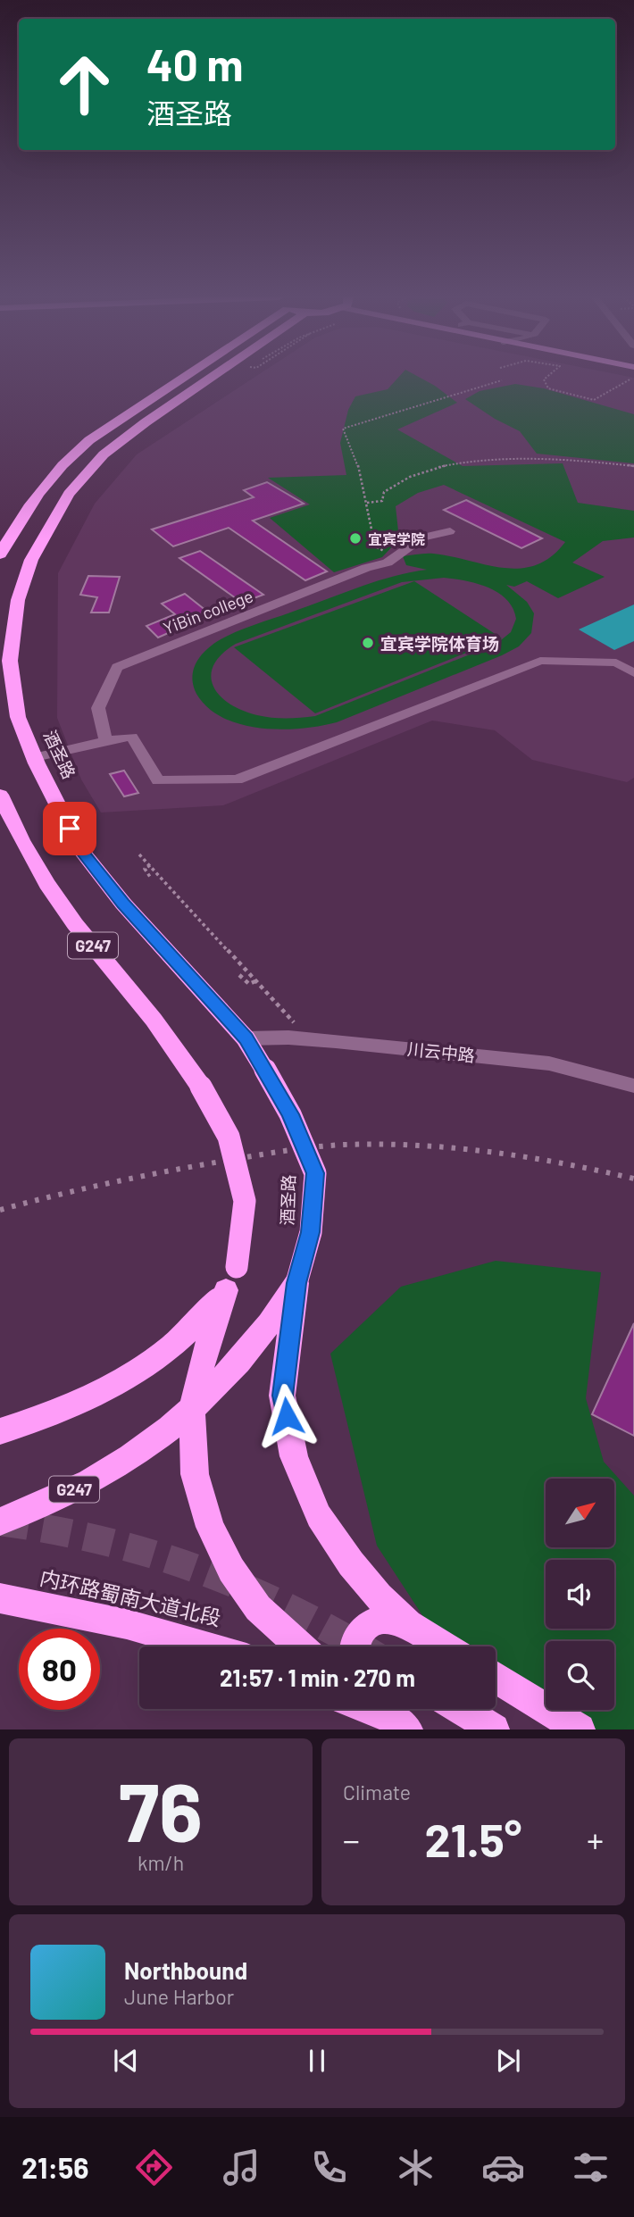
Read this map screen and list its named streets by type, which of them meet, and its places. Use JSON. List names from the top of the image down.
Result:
{
  "streets": {
    "highway": ["酒圣路", "G247", "内环路蜀南大道北段"],
    "street": ["YiBin college", "川云中路"]
  },
  "crossings": [
    ["酒圣路", "G247"],
    ["酒圣路", "川云中路"]
  ],
  "places": ["宜宾学院", "宜宾学院体育场"],
  "north": "top right",
  "page": {
    "turn": ["40 m", "酒圣路"],
    "limit": "80",
    "trip": "21:57 · 1 min · 270 m",
    "tile": [
      ["76", "km/h"],
      "Climate"
    ],
    "heat": ["−", "21.5°", "+"],
    "song": ["Northbound", "June Harbor"],
    "tabs": "21:56"
  }
}
